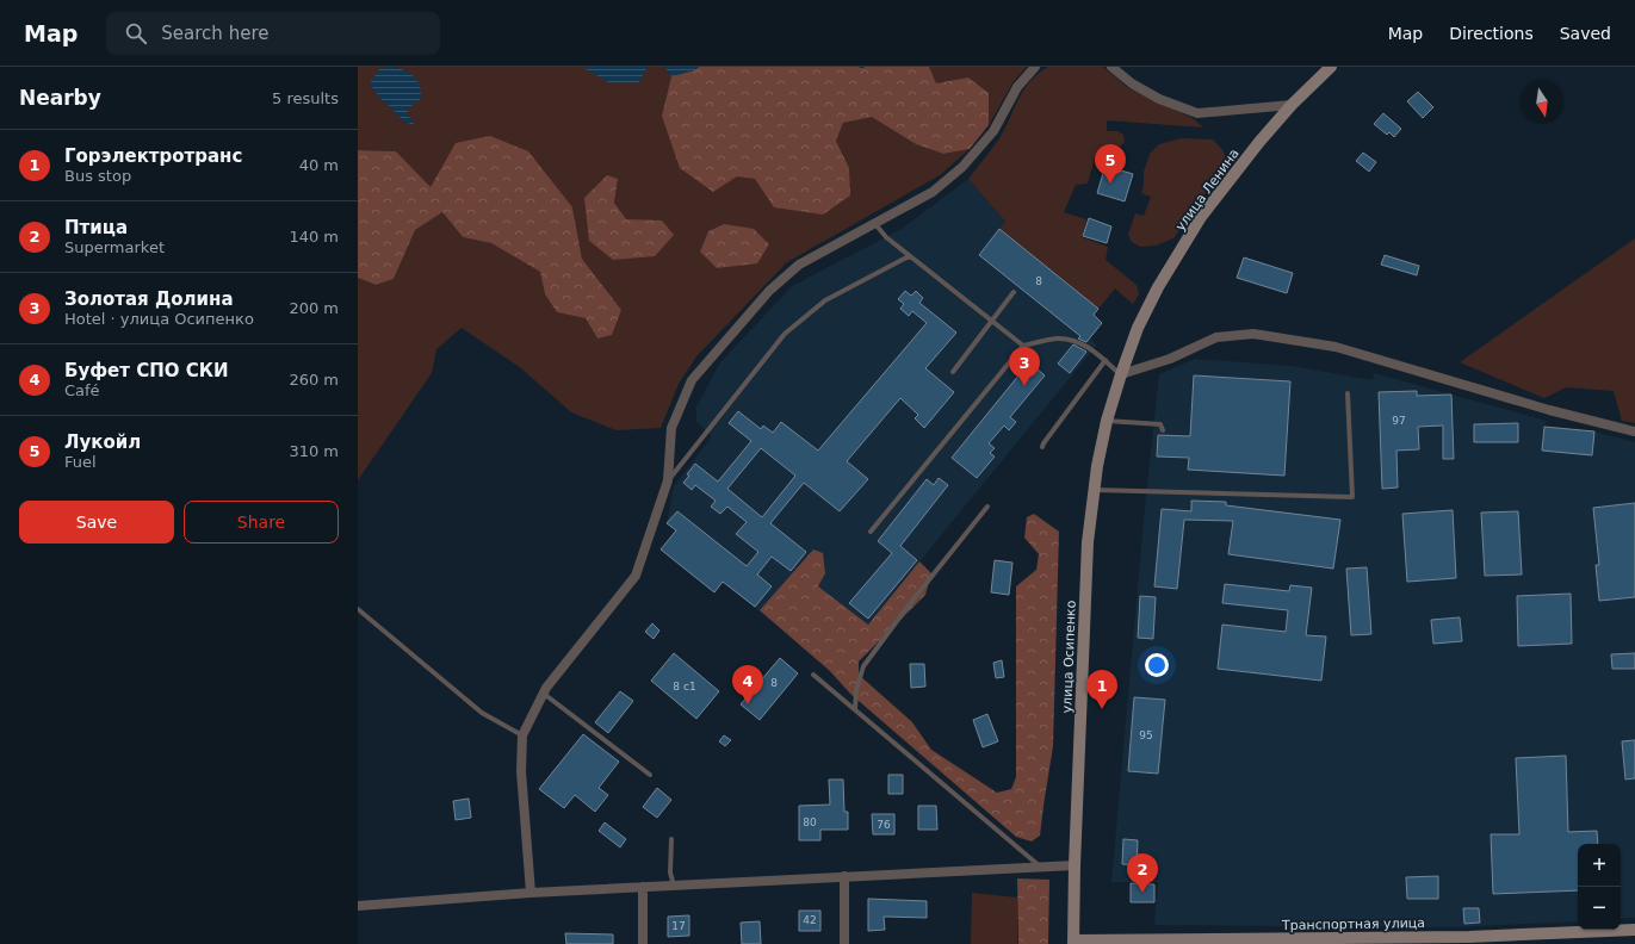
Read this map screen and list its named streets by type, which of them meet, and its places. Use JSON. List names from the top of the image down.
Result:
{
  "streets": {
    "main road": ["улица Ленина", "улица Осипенко", "Транспортная улица"]
  },
  "crossings": [
    ["улица Ленина", "улица Осипенко"],
    ["улица Осипенко", "Транспортная улица"]
  ],
  "house_numbers": [
    "8",
    "97",
    "8",
    "8 с1",
    "95",
    "80",
    "76",
    "42",
    "17"
  ],
  "north": "bottom",
  "page": {
    "header": "Map",
    "search": "Search here",
    "nav": ["Map", "Directions", "Saved"],
    "heading": ["Nearby", "5 results"],
    "list": [
      {
        "mark": "1",
        "name": "Горэлектротранс",
        "note": "Bus stop",
        "value": "40 m"
      },
      {
        "mark": "2",
        "name": "Птица",
        "note": "Supermarket",
        "value": "140 m"
      },
      {
        "mark": "3",
        "name": "Золотая Долина",
        "note": "Hotel · улица Осипенко",
        "value": "200 m"
      },
      {
        "mark": "4",
        "name": "Буфет СПО СКИ",
        "note": "Café",
        "value": "260 m"
      },
      {
        "mark": "5",
        "name": "Лукойл",
        "note": "Fuel",
        "value": "310 m"
      }
    ],
    "pins": [
      "5",
      "3",
      "4",
      "1",
      "2"
    ],
    "buttons": ["Save", "Share"],
    "map_buttons": ["+", "−"]
  }
}
